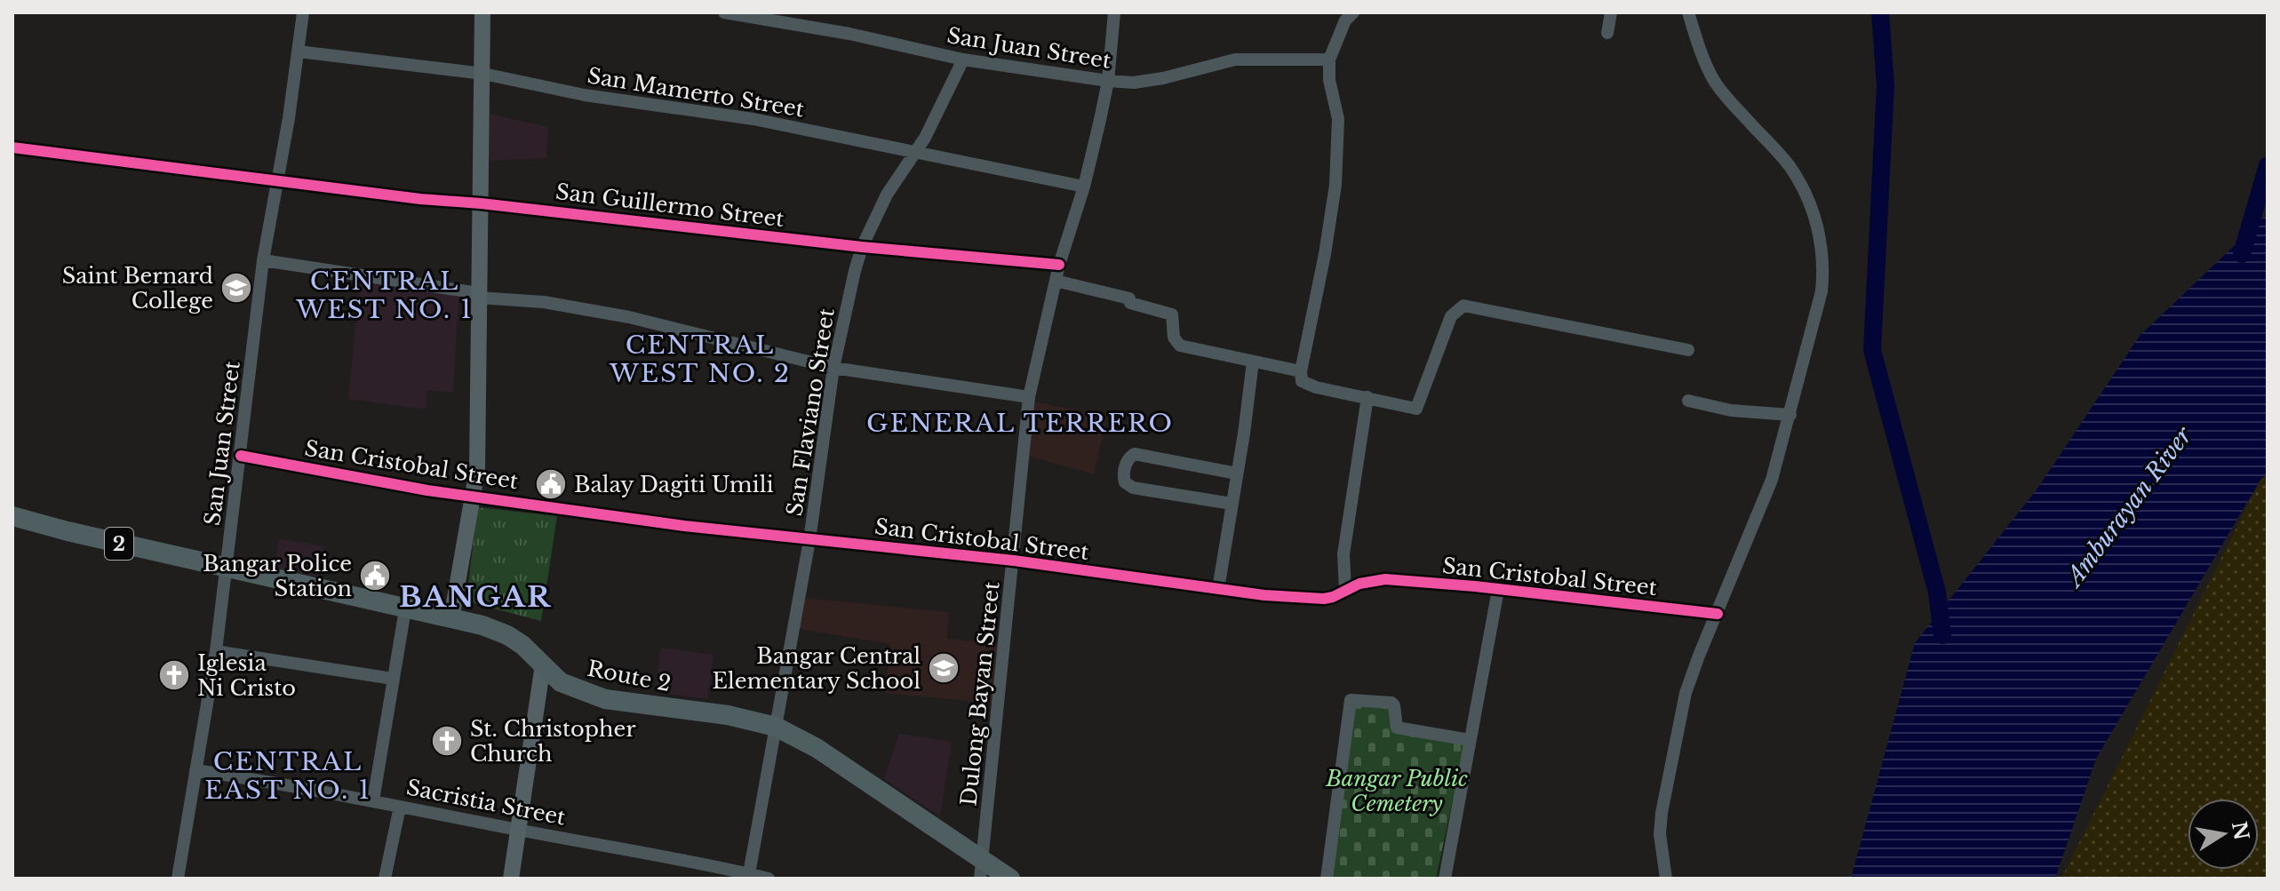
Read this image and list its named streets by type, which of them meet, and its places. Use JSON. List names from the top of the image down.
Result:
{
  "streets": {
    "highway": ["2", "Route 2"],
    "street": [
      "San Juan Street",
      "San Mamerto Street",
      "San Guillermo Street",
      "San Flaviano Street",
      "San Cristobal Street",
      "Dulong Bayan Street",
      "Sacristia Street"
    ]
  },
  "crossings": [
    ["San Juan Street", "San Mamerto Street"],
    ["San Juan Street", "San Guillermo Street"],
    ["San Juan Street", "San Flaviano Street"],
    ["San Juan Street", "San Cristobal Street"],
    ["San Juan Street", "Route 2"],
    ["San Juan Street", "Dulong Bayan Street"],
    ["San Juan Street", "Sacristia Street"],
    ["San Mamerto Street", "San Flaviano Street"],
    ["San Mamerto Street", "Dulong Bayan Street"],
    ["San Guillermo Street", "San Flaviano Street"],
    ["San Guillermo Street", "Dulong Bayan Street"],
    ["San Flaviano Street", "San Cristobal Street"],
    ["San Flaviano Street", "Route 2"],
    ["San Flaviano Street", "Sacristia Street"],
    ["San Cristobal Street", "Dulong Bayan Street"],
    ["Route 2", "Dulong Bayan Street"]
  ],
  "districts": [
    "CENTRAL WEST NO. 1",
    "CENTRAL WEST NO. 2",
    "GENERAL TERRERO",
    "BANGAR",
    "CENTRAL EAST NO. 1"
  ],
  "water": ["Amburayan River"],
  "parks": ["Bangar Public Cemetery"],
  "places": {
    "school or university": ["Saint Bernard College", "Bangar Central Elementary School"],
    "public building": ["Balay Dagiti Umili", "Bangar Police Station"],
    "church": ["Iglesia Ni Cristo", "St. Christopher Church"]
  },
  "north": "right"
}
